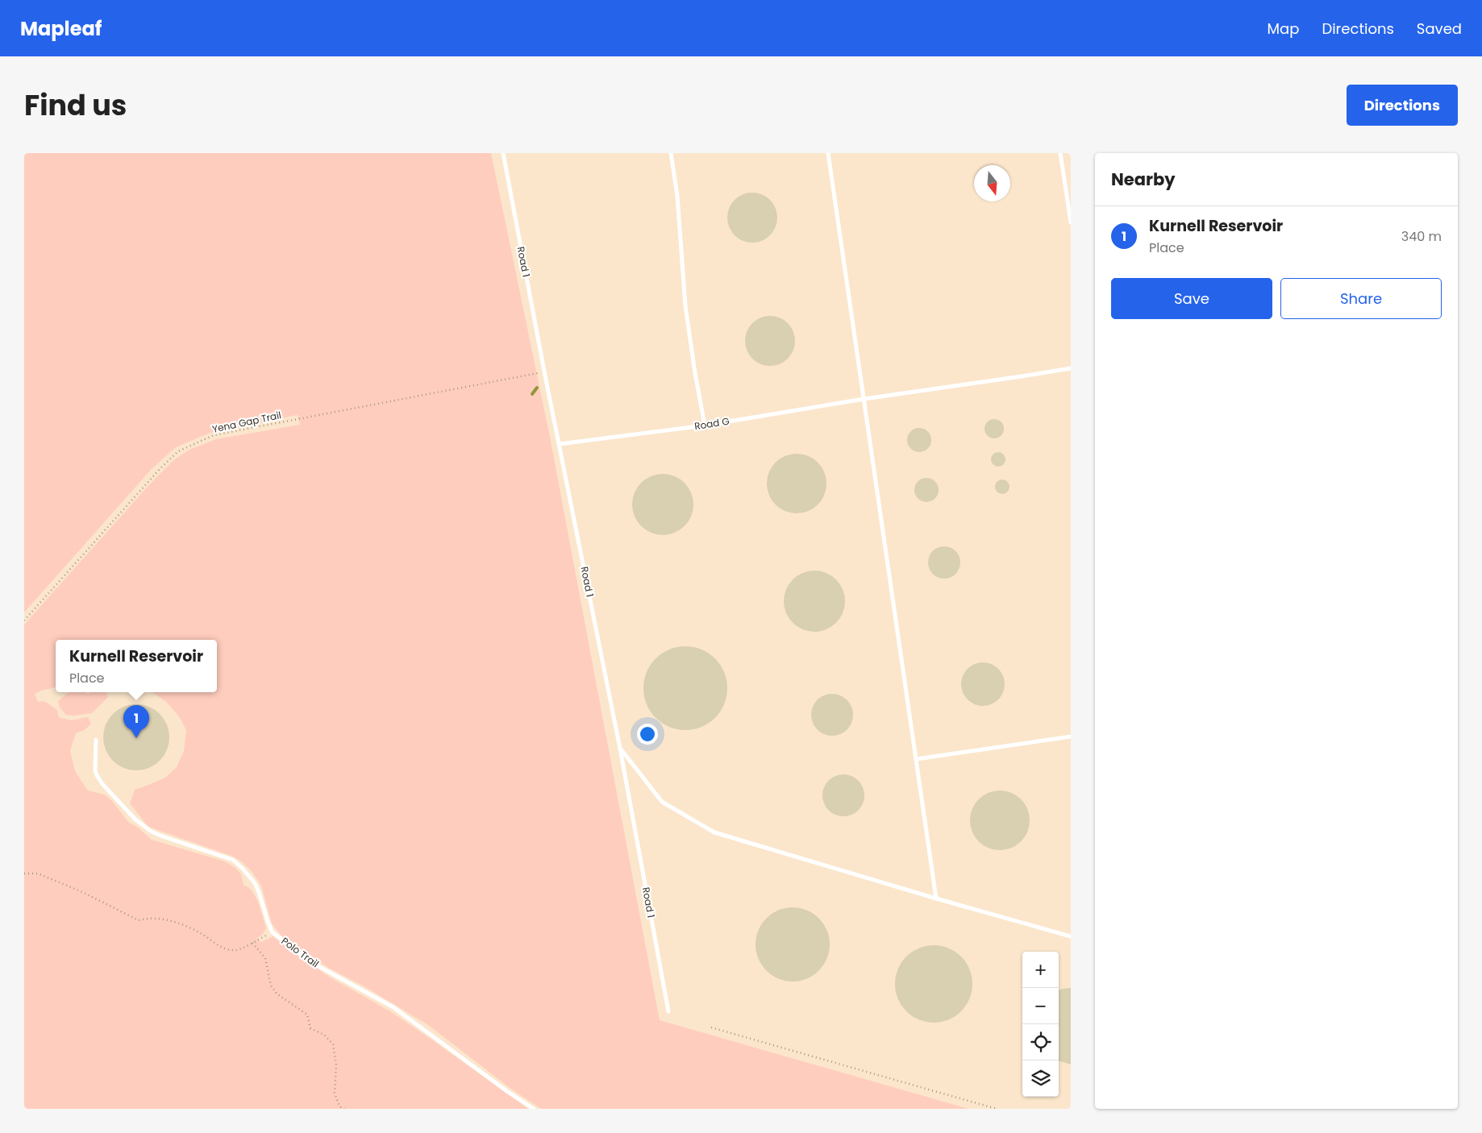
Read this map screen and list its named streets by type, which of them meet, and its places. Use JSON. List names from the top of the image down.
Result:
{
  "streets": {
    "lane": ["Road 1", "Road G", "Polo Trail"],
    "path": ["Yena Gap Trail"]
  },
  "crossings": [
    ["Road 1", "Yena Gap Trail"],
    ["Road 1", "Road G"]
  ],
  "north": "bottom",
  "page": {
    "header": "Mapleaf",
    "nav": ["Map", "Directions", "Saved"],
    "title": "Find us",
    "buttons": [
      "Directions",
      ["Save", "Share"]
    ],
    "heading": "Nearby",
    "list": [
      {
        "mark": "1",
        "name": "Kurnell Reservoir",
        "note": "Place",
        "value": "340 m"
      }
    ],
    "popup": ["Kurnell Reservoir", "Place"],
    "pins": "1",
    "map_buttons": ["+", "−"]
  }
}
